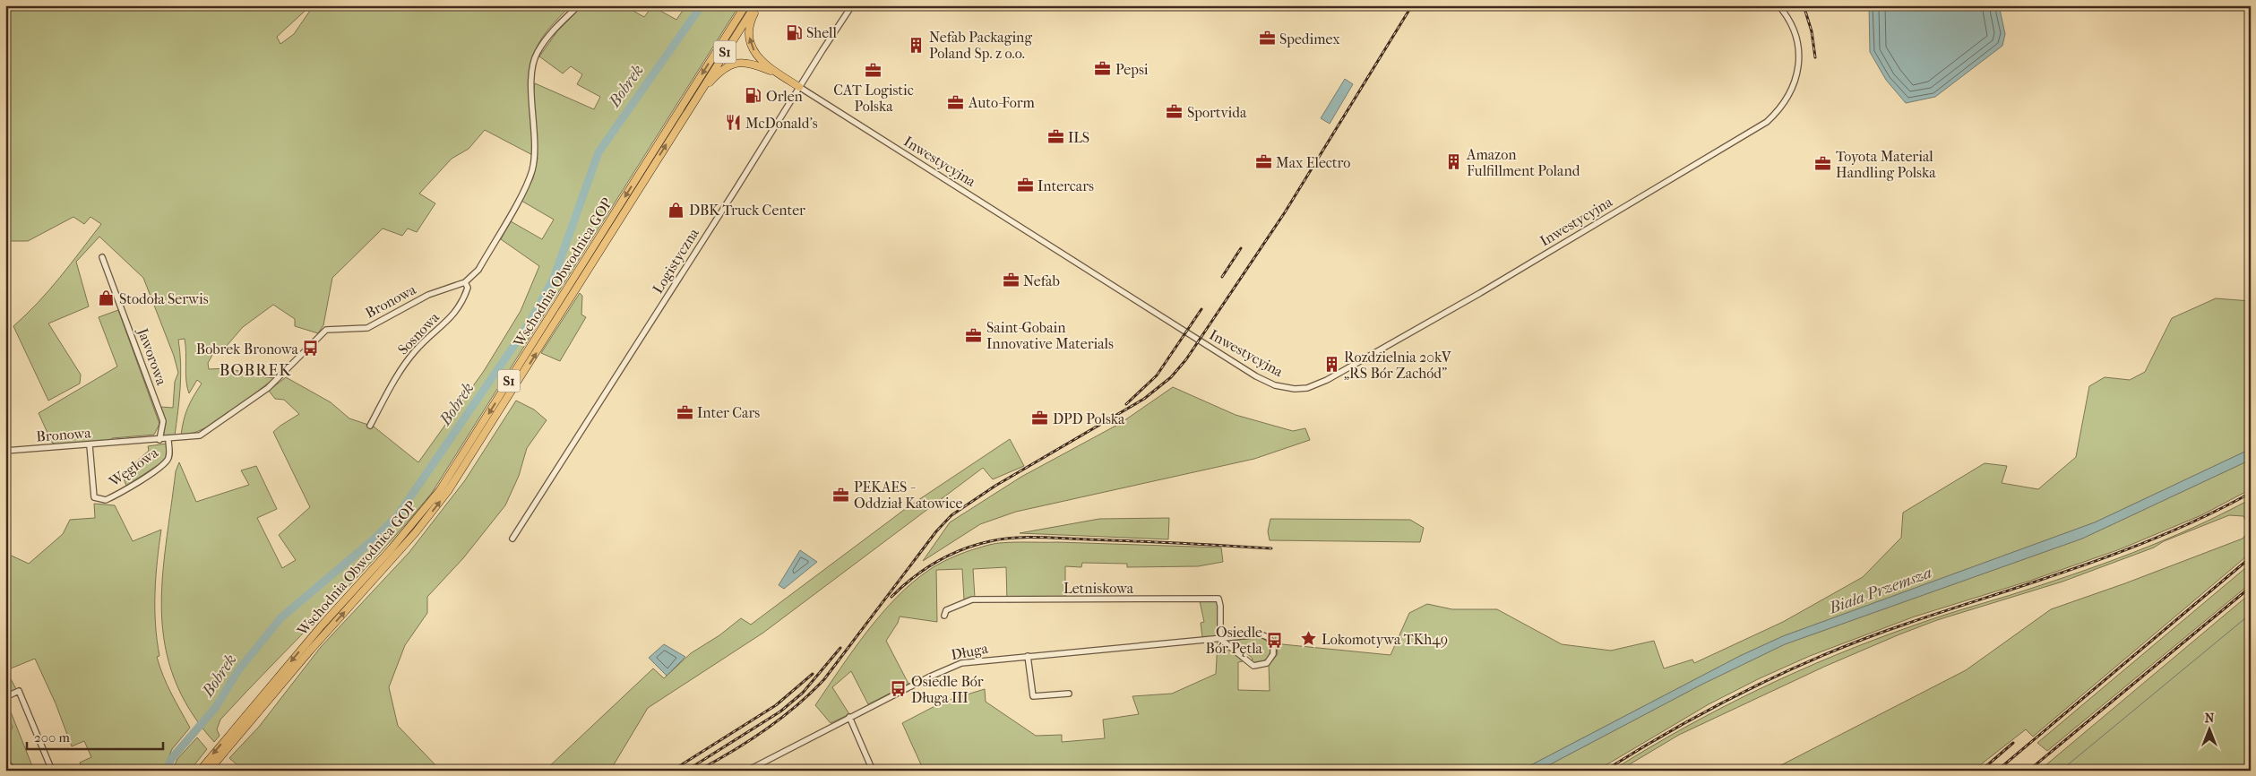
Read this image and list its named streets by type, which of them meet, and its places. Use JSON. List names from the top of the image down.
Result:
{
  "streets": {
    "highway": ["S1", "Wschodnia Obwodnica GOP"],
    "street": [
      "Inwestycyjna",
      "Logistyczna",
      "Bronowa",
      "Sosnowa",
      "Jaworowa",
      "Węglowa",
      "Letniskowa",
      "Długa"
    ]
  },
  "crossings": [
    ["Inwestycyjna", "Logistyczna"],
    ["Bronowa", "Sosnowa"],
    ["Bronowa", "Jaworowa"],
    ["Bronowa", "Węglowa"],
    ["Letniskowa", "Długa"]
  ],
  "districts": ["BOBREK"],
  "water": ["Bobrek", "Biała Przemsza"],
  "places": {
    "fuel station": ["Shell", "Orlen"],
    "office": [
      "Spedimex",
      "Pepsi",
      "CAT Logistic Polska",
      "Auto-Form",
      "Sportvida",
      "ILS",
      "Max Electro",
      "Toyota Material Handling Polska",
      "Intercars",
      "Nefab",
      "Saint-Gobain Innovative Materials",
      "Inter Cars",
      "DPD Polska",
      "PEKAES - Oddział Katowice"
    ],
    "building": ["Nefab Packaging Poland Sp. z o.o.", "Amazon Fulfillment Poland", "Rozdzielnia 20kV „RS Bór Zachód”"],
    "restaurant": ["McDonald's"],
    "shop": ["DBK Truck Center", "Stodoła Serwis"],
    "bus stop": ["Bobrek Bronowa", "Osiedle Bór Pętla", "Osiedle Bór Długa III"],
    "place": ["Lokomotywa TKh49"]
  },
  "scale_bar": "200 m",
  "north": "top"
}
